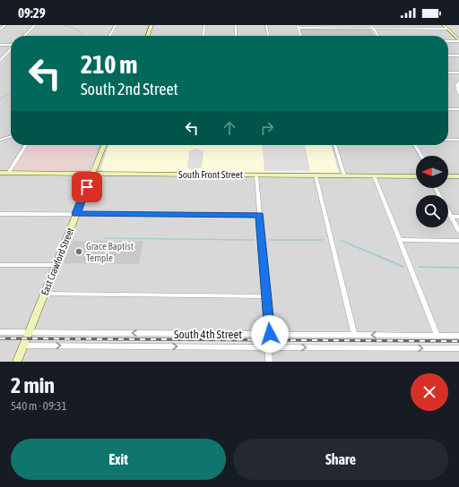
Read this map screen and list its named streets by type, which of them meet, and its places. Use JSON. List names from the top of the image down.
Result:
{
  "streets": {
    "street": ["South Front Street", "East Crawford Street", "South 4th Street"]
  },
  "crossings": [
    ["South Front Street", "East Crawford Street"],
    ["East Crawford Street", "South 4th Street"]
  ],
  "places": ["Grace Baptist Temple"],
  "north": "left",
  "page": {
    "status": "09:29",
    "turn": ["210 m", "South 2nd Street"],
    "heading": ["2 min", "540 m · 09:31"],
    "buttons": ["Exit", "Share"]
  }
}
